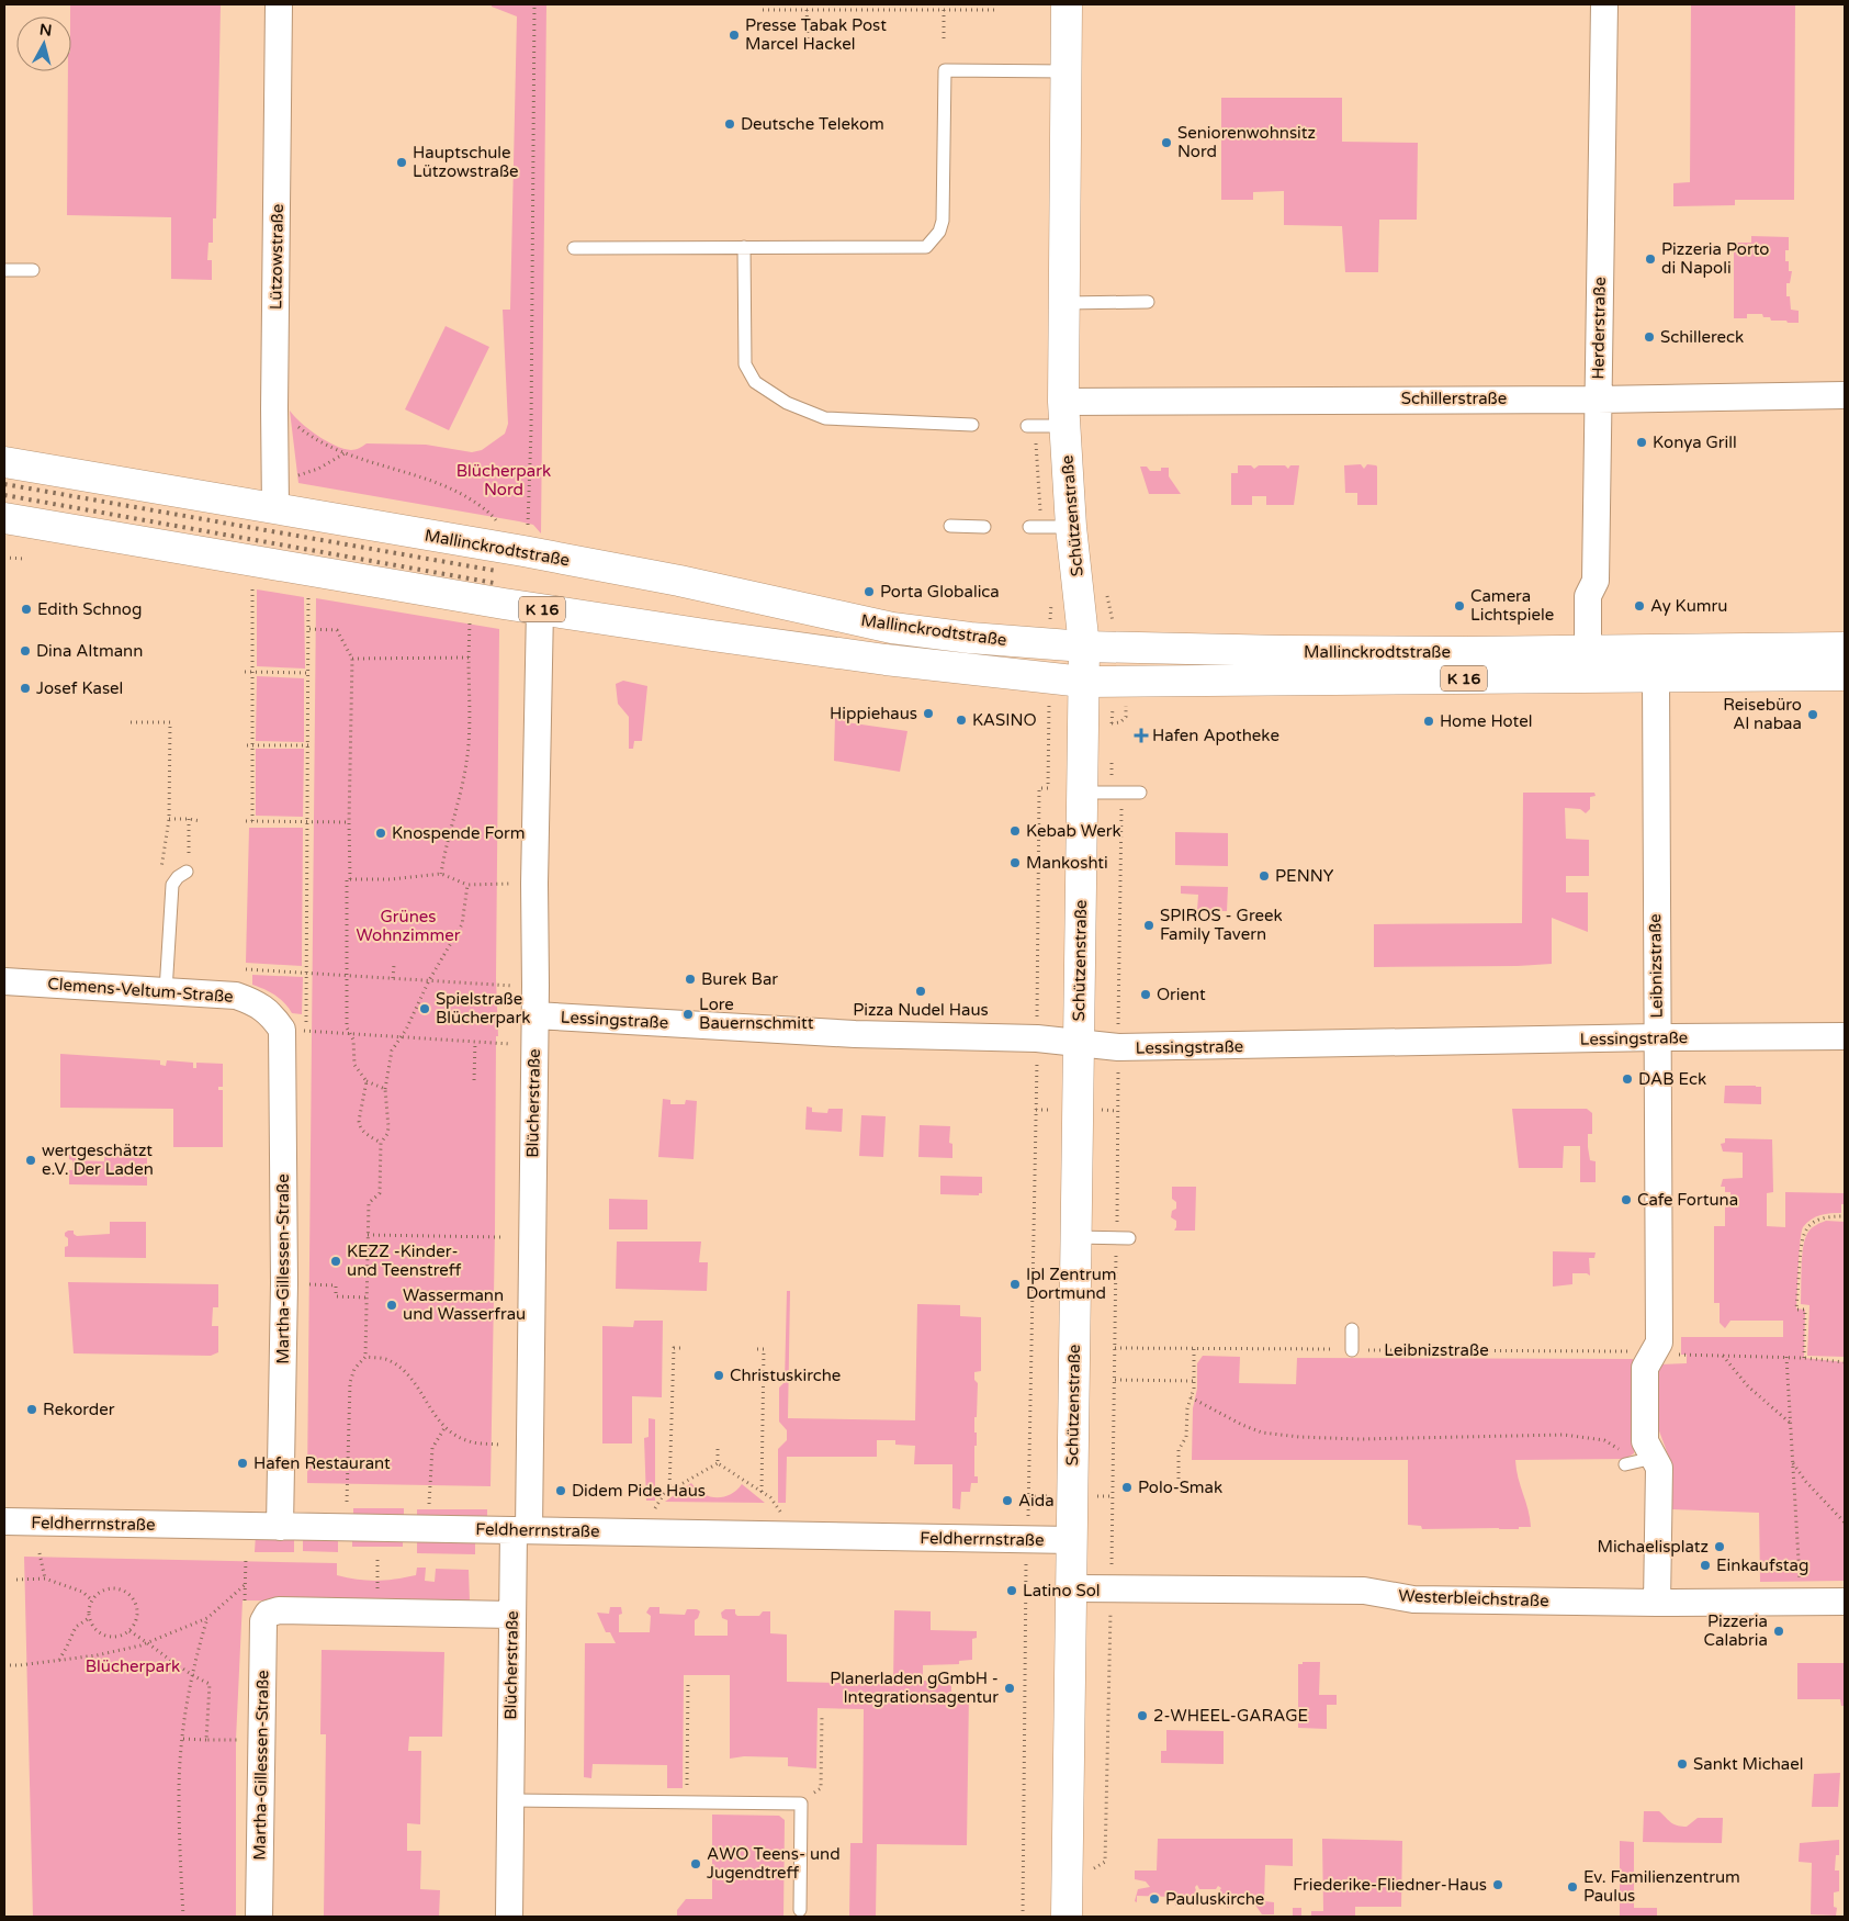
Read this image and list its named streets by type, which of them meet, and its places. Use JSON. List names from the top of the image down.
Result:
{
  "streets": {
    "main road": ["Schützenstraße", "Mallinckrodtstraße", "K 16"],
    "street": [
      "Lützowstraße",
      "Herderstraße",
      "Schillerstraße",
      "Leibnizstraße",
      "Clemens-Veltum-Straße",
      "Lessingstraße",
      "Blücherstraße",
      "Martha-Gillessen-Straße",
      "Feldherrnstraße",
      "Westerbleichstraße"
    ]
  },
  "crossings": [
    ["Lützowstraße", "Mallinckrodtstraße"],
    ["Herderstraße", "Schillerstraße"],
    ["Herderstraße", "Mallinckrodtstraße"],
    ["Schillerstraße", "Schützenstraße"],
    ["Schützenstraße", "Mallinckrodtstraße"],
    ["Schützenstraße", "Lessingstraße"],
    ["Schützenstraße", "Feldherrnstraße"],
    ["Schützenstraße", "Westerbleichstraße"],
    ["Mallinckrodtstraße", "Leibnizstraße"],
    ["Mallinckrodtstraße", "Blücherstraße"],
    ["Leibnizstraße", "Lessingstraße"],
    ["Leibnizstraße", "Westerbleichstraße"],
    ["Clemens-Veltum-Straße", "Martha-Gillessen-Straße"],
    ["Lessingstraße", "Blücherstraße"],
    ["Blücherstraße", "Martha-Gillessen-Straße"],
    ["Blücherstraße", "Feldherrnstraße"],
    ["Martha-Gillessen-Straße", "Feldherrnstraße"]
  ],
  "parks": ["Blücherpark Nord", "Grünes Wohnzimmer", "Blücherpark"],
  "places": {
    "other": [
      "Presse Tabak Post Marcel Hackel",
      "Deutsche Telekom",
      "Seniorenwohnsitz Nord",
      "Hauptschule Lützowstraße",
      "Pizzeria Porto di Napoli",
      "Schillereck",
      "Konya Grill",
      "Porta Globalica",
      "Camera Lichtspiele",
      "Ay Kumru",
      "Edith Schnog",
      "Dina Altmann",
      "Josef Kasel",
      "Hippiehaus",
      "Reisebüro Al nabaa",
      "KASINO",
      "Home Hotel",
      "Kebab Werk",
      "Knospende Form",
      "Mankoshti",
      "PENNY",
      "SPIROS - Greek Family Tavern",
      "Burek Bar",
      "Pizza Nudel Haus",
      "Orient",
      "Spielstraße Blücherpark",
      "Lore Bauernschmitt",
      "DAB Eck",
      "wertgeschätzt e.V. Der Laden",
      "Cafe Fortuna",
      "KEZZ -Kinder- und Teenstreff",
      "Ipl Zentrum Dortmund",
      "Wassermann und Wasserfrau",
      "Christuskirche",
      "Rekorder",
      "Hafen Restaurant",
      "Polo-Smak",
      "Didem Pide Haus",
      "Aida",
      "Michaelisplatz",
      "Einkaufstag",
      "Latino Sol",
      "Pizzeria Calabria",
      "Planerladen gGmbH - Integrationsagentur",
      "2-WHEEL-GARAGE",
      "Sankt Michael",
      "AWO Teens- und Jugendtreff",
      "Friederike-Fliedner-Haus",
      "Ev. Familienzentrum Paulus",
      "Pauluskirche"
    ],
    "health": ["Hafen Apotheke"]
  },
  "north": "top"
}
